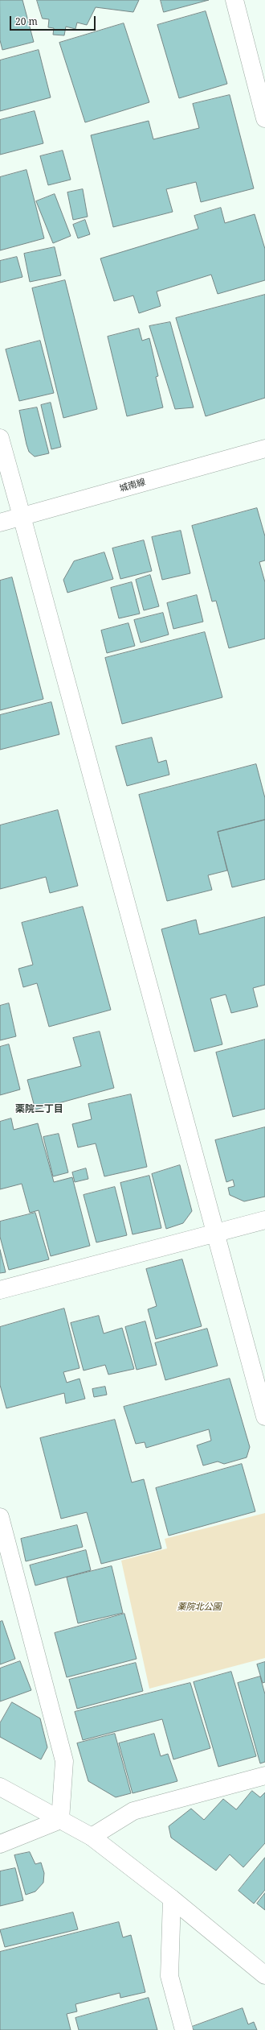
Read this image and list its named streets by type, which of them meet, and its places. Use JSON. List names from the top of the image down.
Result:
{
  "streets": {
    "street": ["城南線"]
  },
  "districts": ["薬院二丁目"],
  "parks": ["薬院北公園"],
  "scale_bar": "20 m"
}
